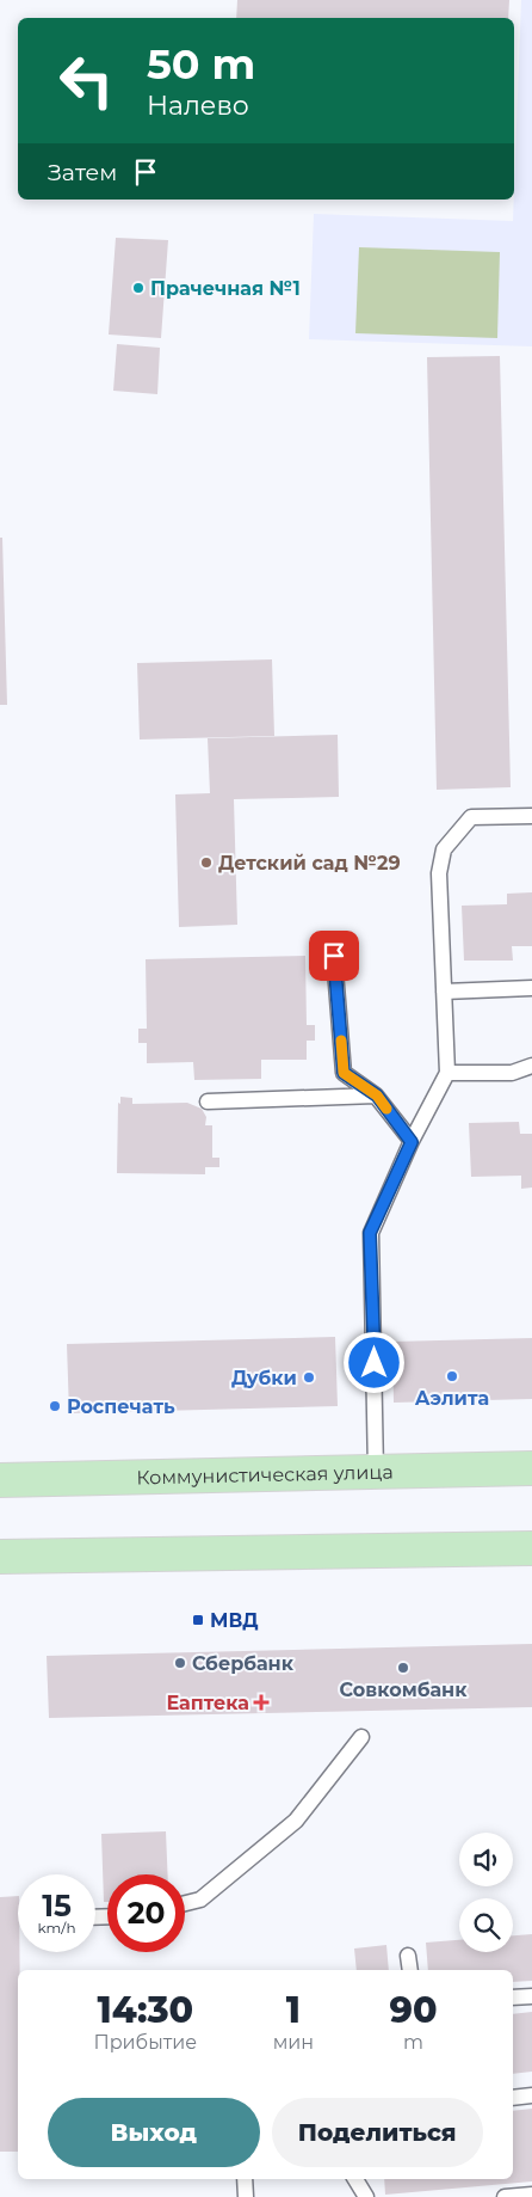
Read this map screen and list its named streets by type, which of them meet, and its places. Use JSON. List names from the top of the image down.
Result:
{
  "streets": {
    "main road": ["Коммунистическая улица"]
  },
  "places": {
    "other": [
      "Прачечная №1",
      "Детский сад №29",
      "Аэлита",
      "Дубки",
      "Роспечать",
      "Сбербанк",
      "Совкомбанк"
    ],
    "transit": ["МВД"],
    "health": ["Еаптека"]
  },
  "page": {
    "turn": ["50 m", "Налево"],
    "then": "Затем",
    "speed": "15 km/h",
    "limit": "20",
    "eta": [
      "14:30",
      "Прибытие",
      "1",
      "мин",
      "90",
      "m"
    ],
    "buttons": ["Выход", "Поделиться"]
  }
}
